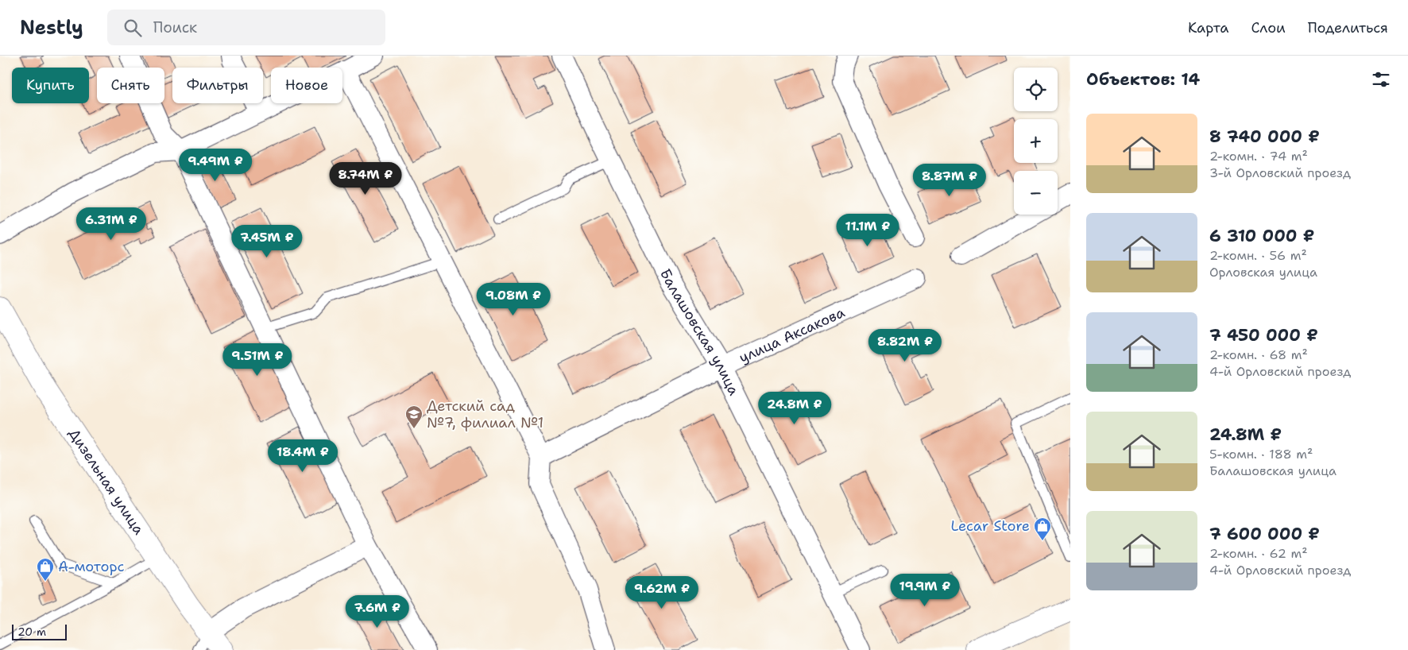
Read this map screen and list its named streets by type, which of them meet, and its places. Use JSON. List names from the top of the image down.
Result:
{
  "streets": {
    "main road": ["Дизельная улица"],
    "street": ["Балашовская улица", "улица Аксакова"]
  },
  "crossings": [
    ["Балашовская улица", "улица Аксакова"]
  ],
  "places": {
    "school or university": ["Детский сад №7, филиал №1"],
    "shop": ["Lecar Store", "А-моторс"]
  },
  "scale_bar": "20 m",
  "page": {
    "header": "Nestly",
    "search": "Поиск",
    "nav": ["Карта", "Слои", "Поделиться"],
    "heading": "Объектов: 14",
    "map_buttons": ["+", "−"],
    "chip": [
      "Купить",
      "Снять",
      "Фильтры",
      "Новое"
    ],
    "list": [
      {
        "name": "8 740 000 ₽",
        "note": "2-комн. · 74 m² · 3-й Орловский проезд"
      },
      {
        "name": "6 310 000 ₽",
        "note": "2-комн. · 56 m² · Орловская улица"
      },
      {
        "name": "7 450 000 ₽",
        "note": "2-комн. · 68 m² · 4-й Орловский проезд"
      },
      {
        "name": "24.8M ₽",
        "note": "5-комн. · 188 m² · Балашовская улица"
      },
      {
        "name": "7 600 000 ₽",
        "note": "2-комн. · 62 m² · 4-й Орловский проезд"
      }
    ],
    "price": [
      "9.49M ₽",
      "8.74M ₽",
      "8.87M ₽",
      "6.31M ₽",
      "11.1M ₽",
      "7.45M ₽",
      "9.08M ₽",
      "8.82M ₽",
      "9.51M ₽",
      "24.8M ₽",
      "18.4M ₽",
      "19.9M ₽",
      "9.62M ₽",
      "7.6M ₽"
    ],
    "scale": "20 m"
  }
}
